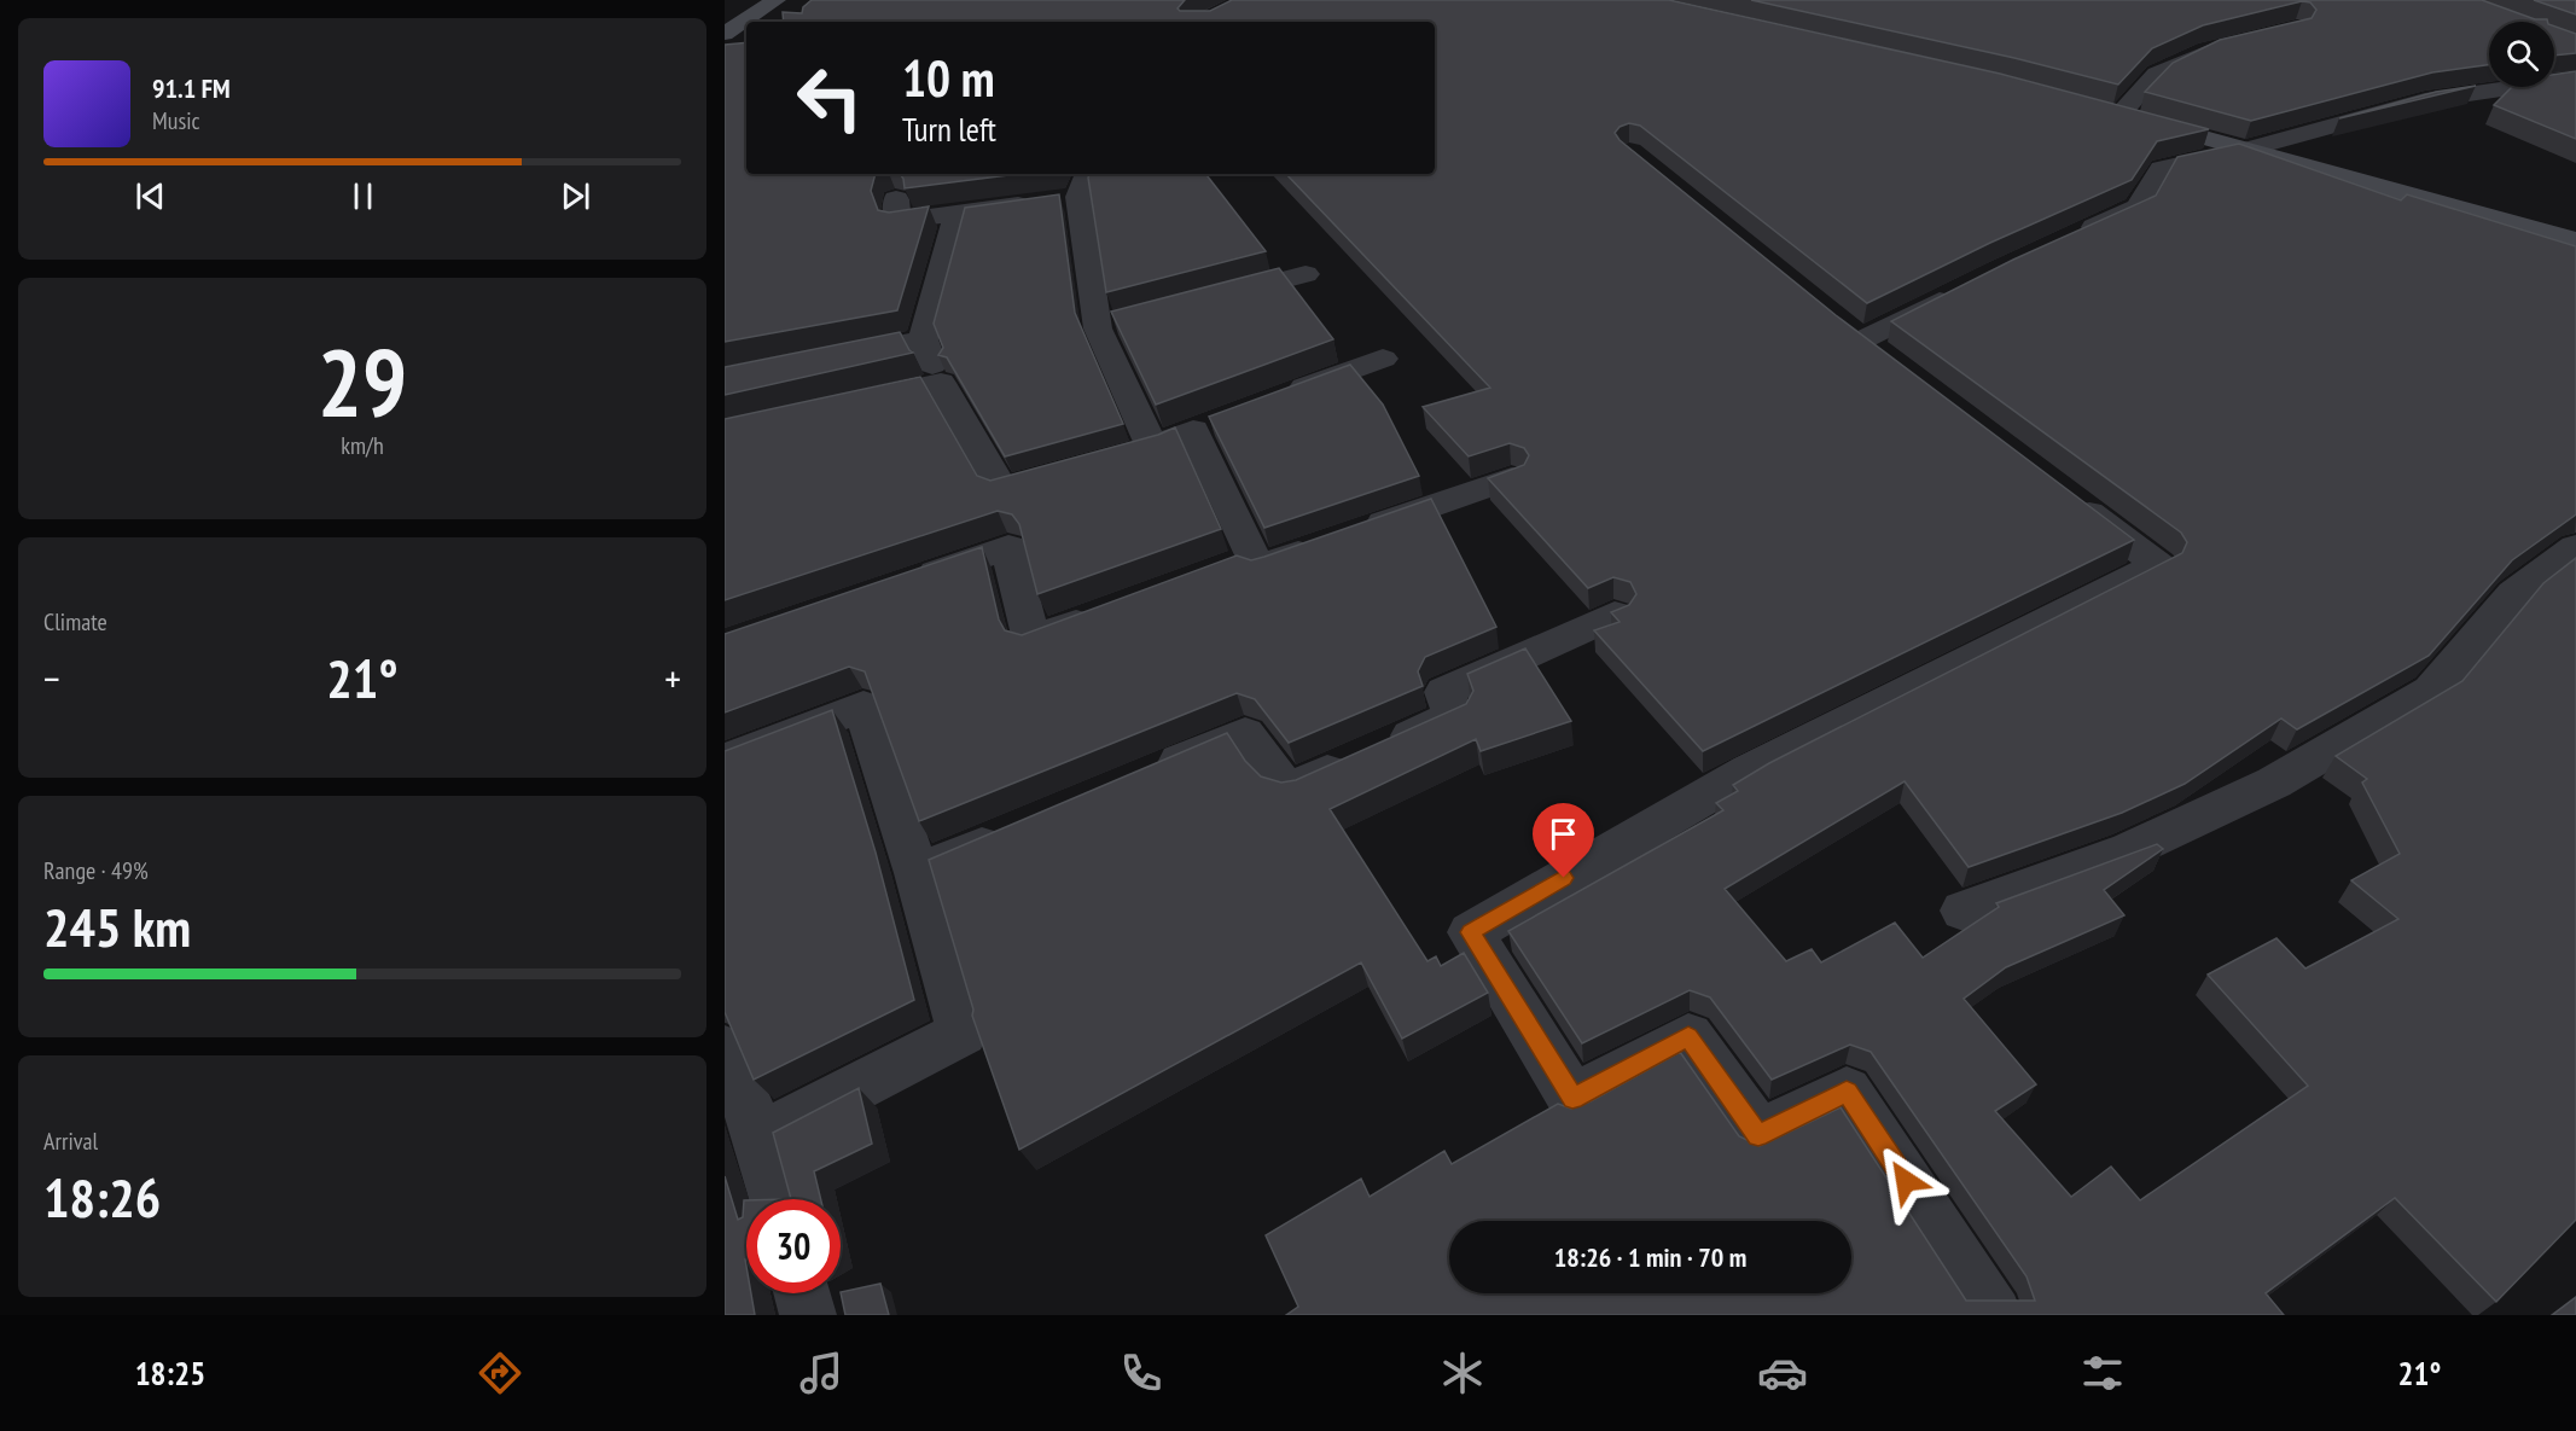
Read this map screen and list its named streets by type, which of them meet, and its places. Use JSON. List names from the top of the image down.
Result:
{
  "page": {
    "turn": ["10 m", "Turn left"],
    "song": ["91.1 FM", "Music"],
    "tile": [
      ["29", "km/h"],
      "Climate",
      ["Range · 49%", "245 km"],
      ["Arrival", "18:26"]
    ],
    "heat": ["−", "21°", "+"],
    "limit": "30",
    "trip": "18:26 · 1 min · 70 m",
    "tabs": ["18:25", "21°"]
  }
}
